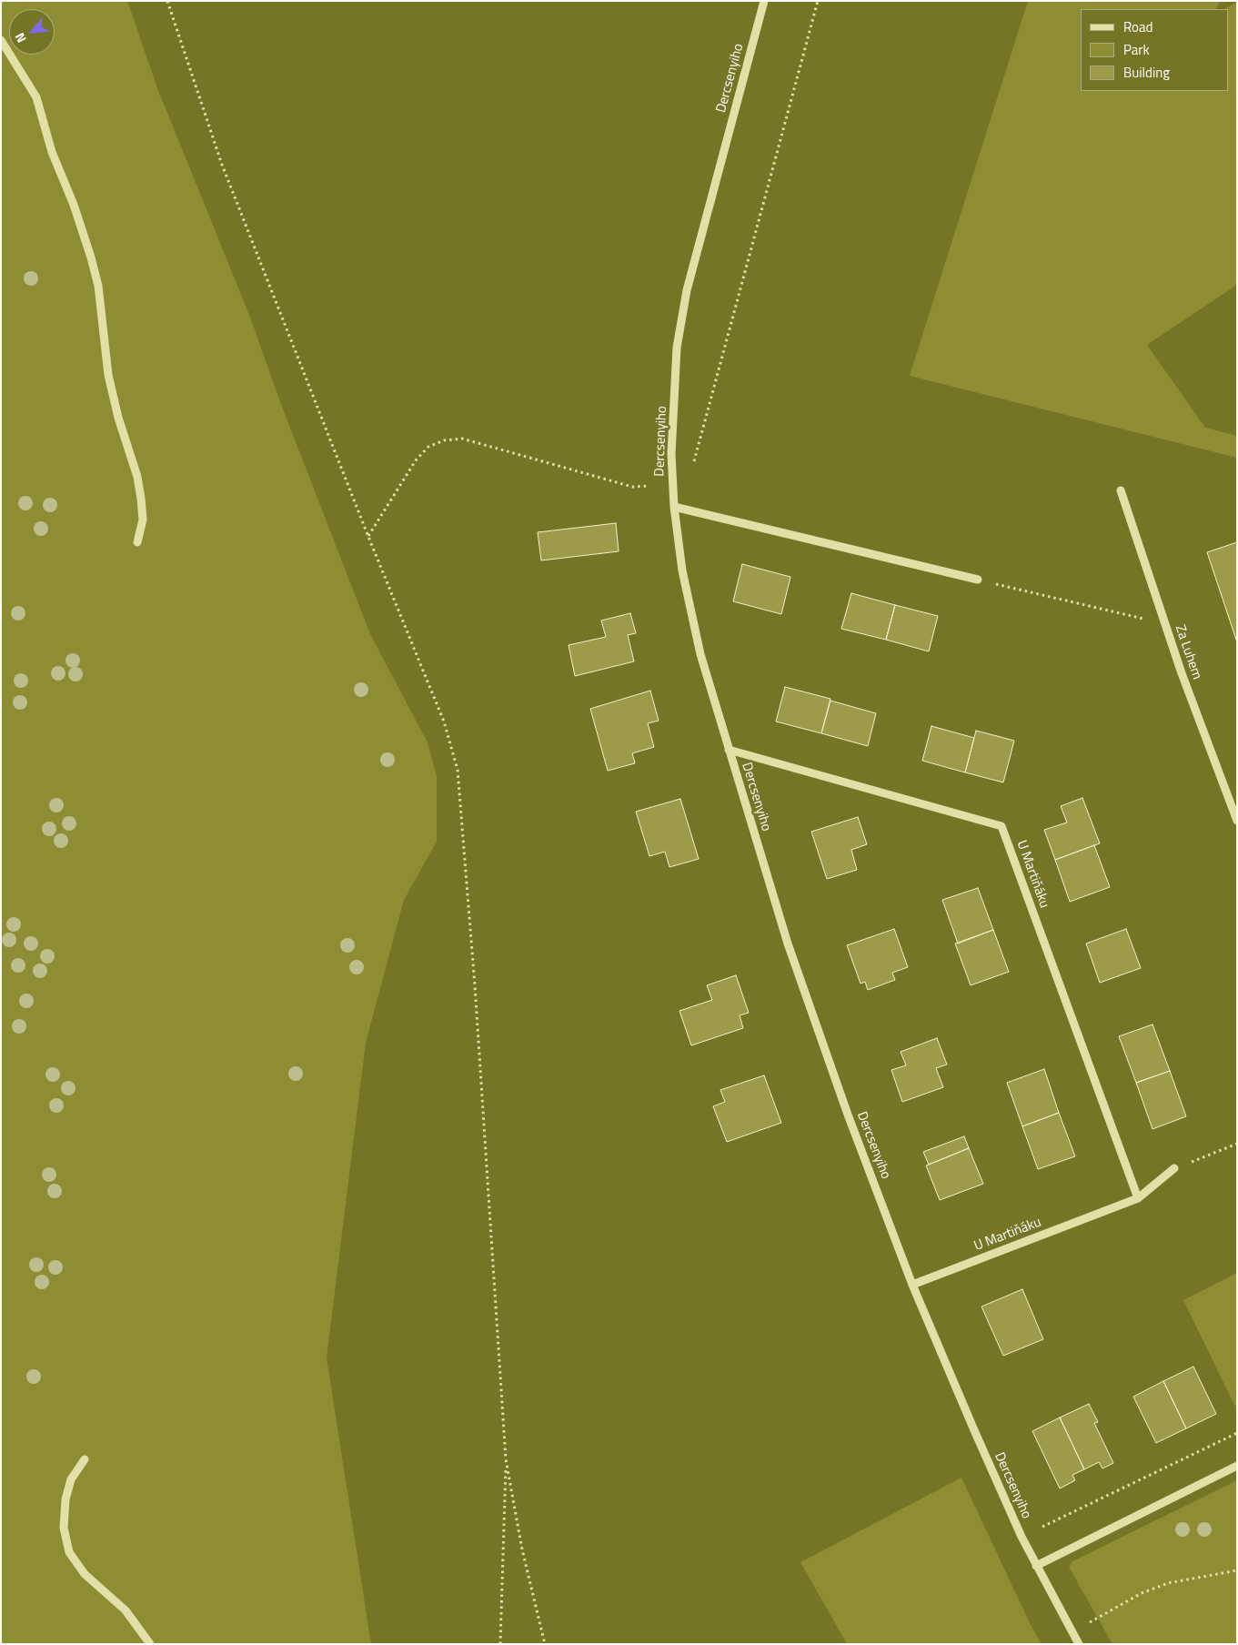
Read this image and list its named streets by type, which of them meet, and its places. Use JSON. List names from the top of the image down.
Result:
{
  "streets": {
    "street": ["Dercsenyiho", "Za Luhem", "U Martiňáku"]
  },
  "crossings": [
    ["Dercsenyiho", "U Martiňáku"]
  ],
  "legend": ["Road", "Park", "Building"],
  "north": "bottom left"
}
